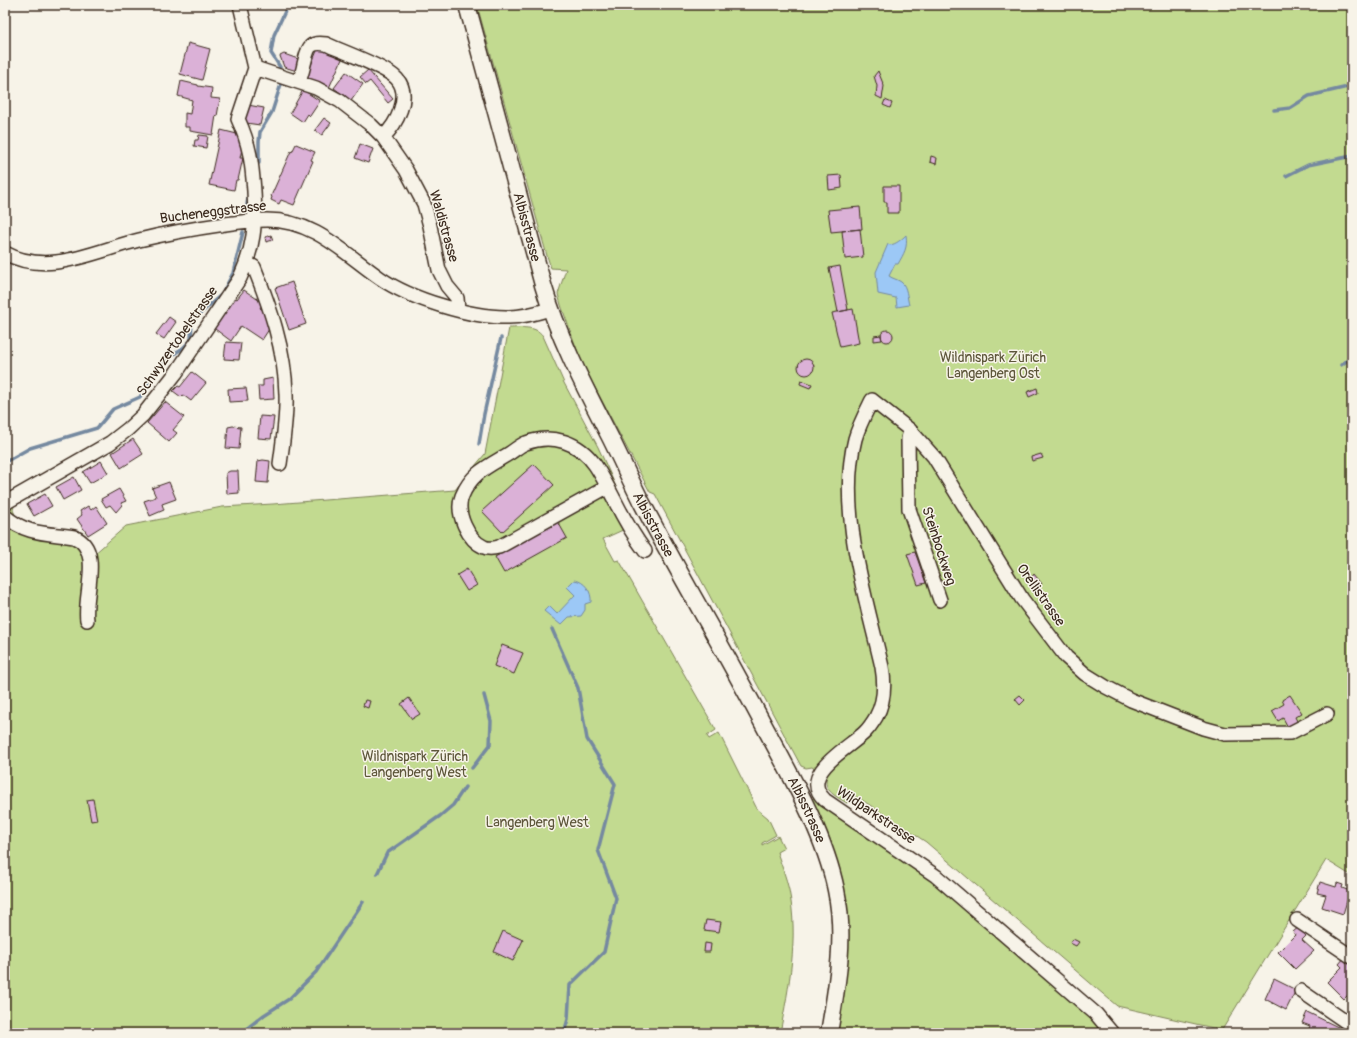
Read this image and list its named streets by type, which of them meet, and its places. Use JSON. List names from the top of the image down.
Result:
{
  "streets": {
    "main road": ["Albisstrasse"],
    "street": [
      "Bucheneggstrasse",
      "Waldistrasse",
      "Schwyzertobelstrasse",
      "Steinbockweg",
      "Orellistrasse",
      "Wildparkstrasse"
    ]
  },
  "crossings": [
    ["Bucheneggstrasse", "Waldistrasse"],
    ["Bucheneggstrasse", "Albisstrasse"],
    ["Bucheneggstrasse", "Schwyzertobelstrasse"],
    ["Steinbockweg", "Orellistrasse"],
    ["Orellistrasse", "Wildparkstrasse"]
  ],
  "parks": ["Wildnispark Zürich Langenberg Ost", "Wildnispark Zürich Langenberg West", "Langenberg West"]
}
